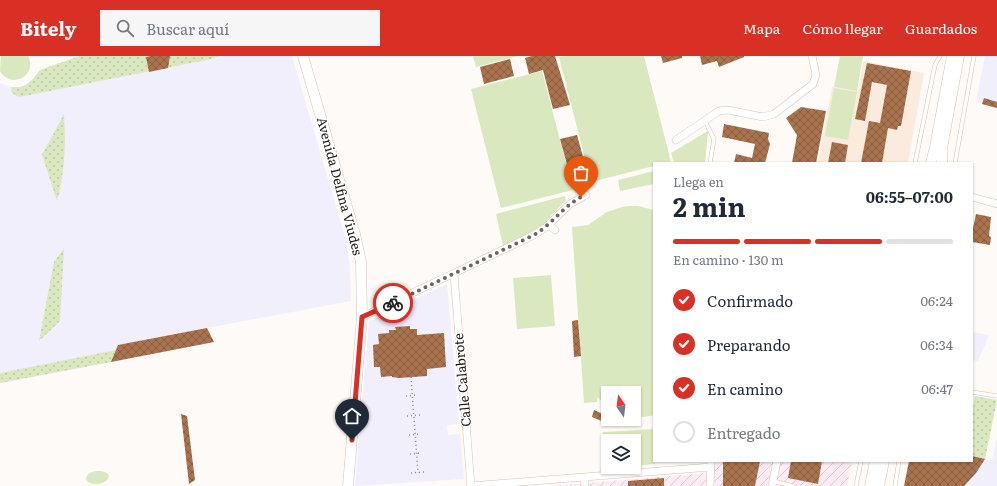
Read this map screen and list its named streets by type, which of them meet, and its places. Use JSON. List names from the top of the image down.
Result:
{
  "streets": {
    "street": ["Avenida Delfina Viudes", "Calle Calabrote"]
  },
  "north": "top",
  "page": {
    "header": "Bitely",
    "search": "Buscar aquí",
    "nav": ["Mapa", "Cómo llegar", "Guardados"],
    "heading": ["2 min", "Llega en", "06:55–07:00"],
    "bar": "En camino · 130 m",
    "list": [
      ["Confirmado", "06:24"],
      ["Preparando", "06:34"],
      ["En camino", "06:47"],
      "Entregado"
    ]
  }
}
